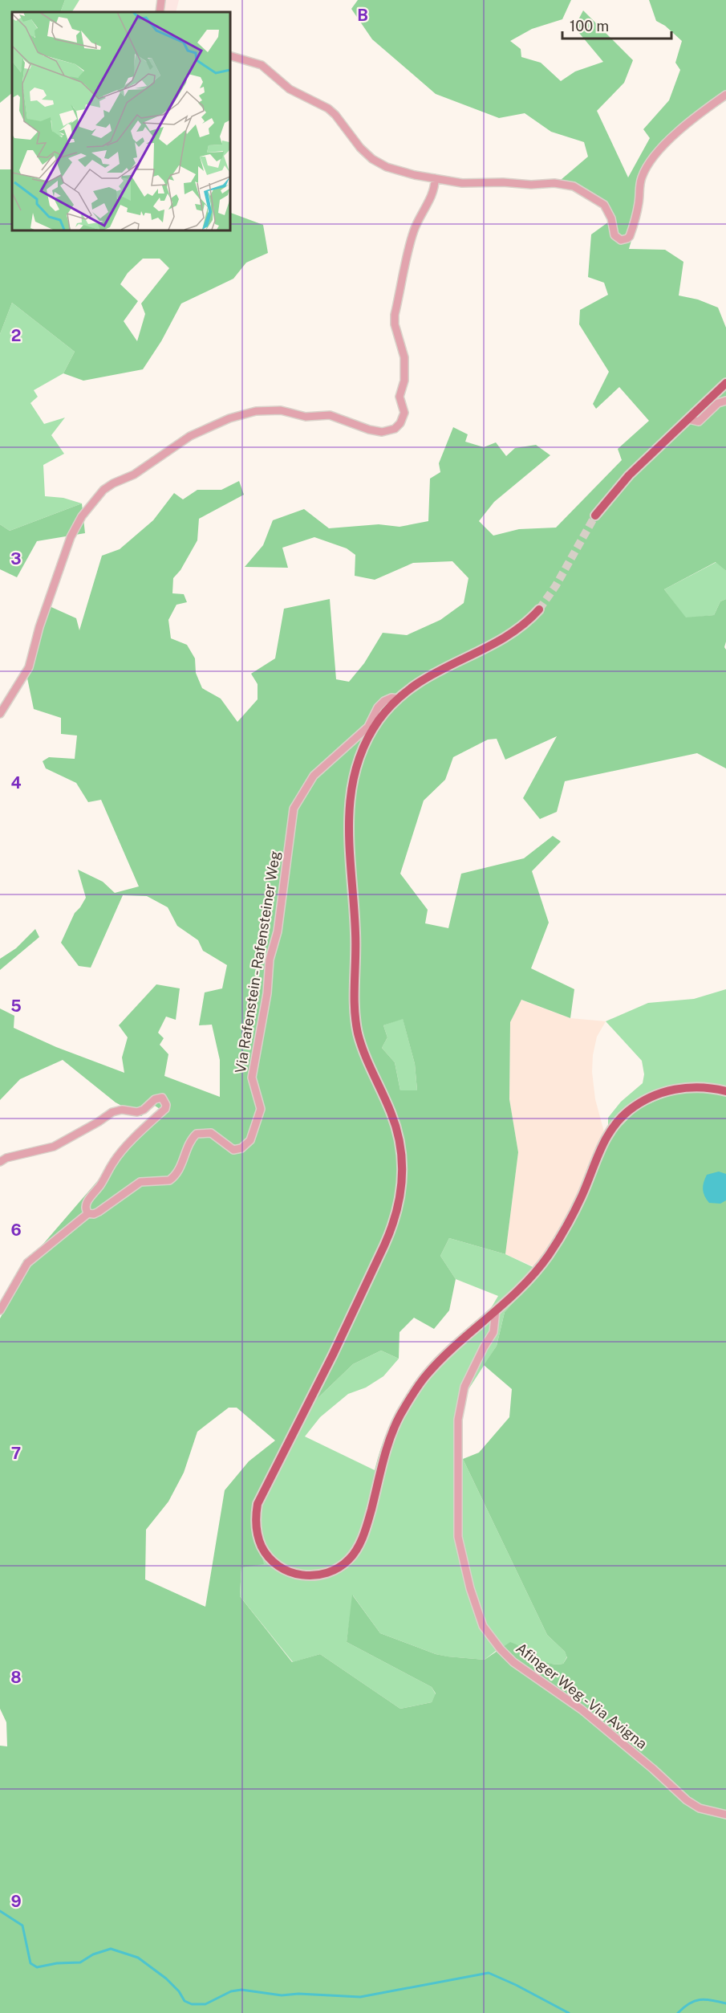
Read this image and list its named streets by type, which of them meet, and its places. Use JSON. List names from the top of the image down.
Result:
{
  "streets": {
    "street": ["Via Rafenstein - Rafensteiner Weg", "Afinger Weg - Via Avigna"]
  },
  "scale_bar": "100 m",
  "grid": {
    "columns": ["B"],
    "rows": [
      "2",
      "3",
      "4",
      "5",
      "6",
      "7",
      "8",
      "9"
    ]
  }
}
